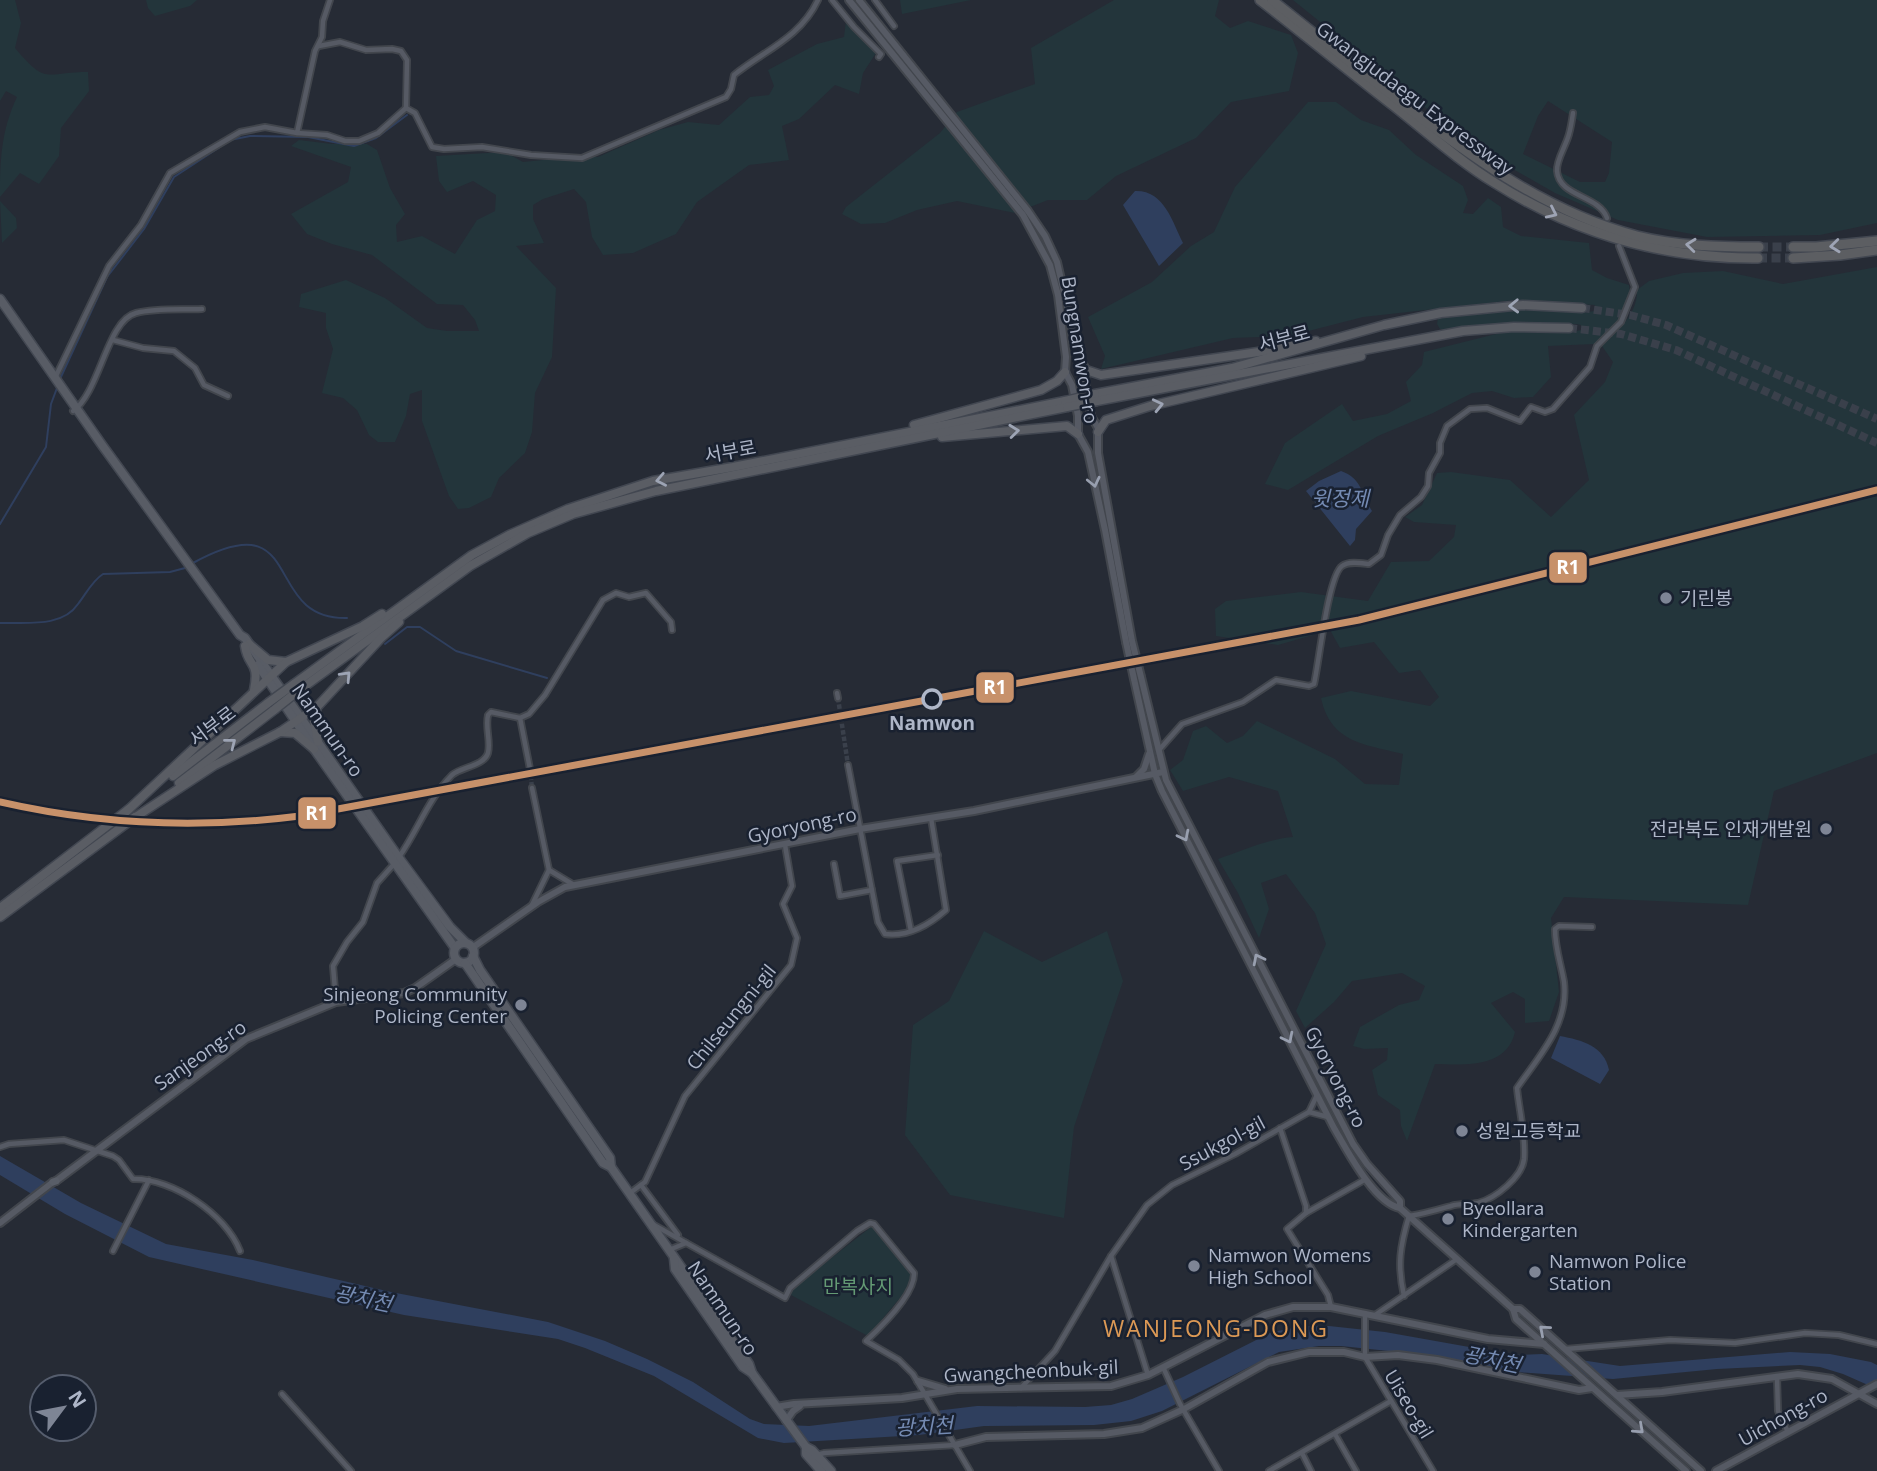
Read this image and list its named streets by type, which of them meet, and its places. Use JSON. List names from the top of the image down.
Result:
{
  "streets": {
    "highway": ["Gwangjudaegu Expressway", "서부로"],
    "main road": ["Nammun-ro"],
    "street": [
      "Bungnamwon-ro",
      "Gyoryong-ro",
      "Chilseungni-gil",
      "Sanjeong-ro",
      "Ssukgol-gil",
      "Gwangcheonbuk-gil",
      "Uiseo-gil",
      "Uichong-ro"
    ]
  },
  "crossings": [
    ["Nammun-ro", "Gyoryong-ro"],
    ["Nammun-ro", "Chilseungni-gil"],
    ["Nammun-ro", "Gwangcheonbuk-gil"],
    ["Gyoryong-ro", "Chilseungni-gil"],
    ["Gyoryong-ro", "Gwangcheonbuk-gil"],
    ["Ssukgol-gil", "Gwangcheonbuk-gil"]
  ],
  "districts": ["WANJEONG-DONG"],
  "water": ["윗정제", "광치천"],
  "parks": ["만복사지"],
  "places": [
    "기린봉",
    "Namwon",
    "전라북도 인재개발원",
    "Sinjeong Community Policing Center",
    "성원고등학교",
    "Byeollara Kindergarten",
    "Namwon Womens High School",
    "Namwon Police Station"
  ],
  "lines": ["transit line R1"],
  "north": "top right"
}
